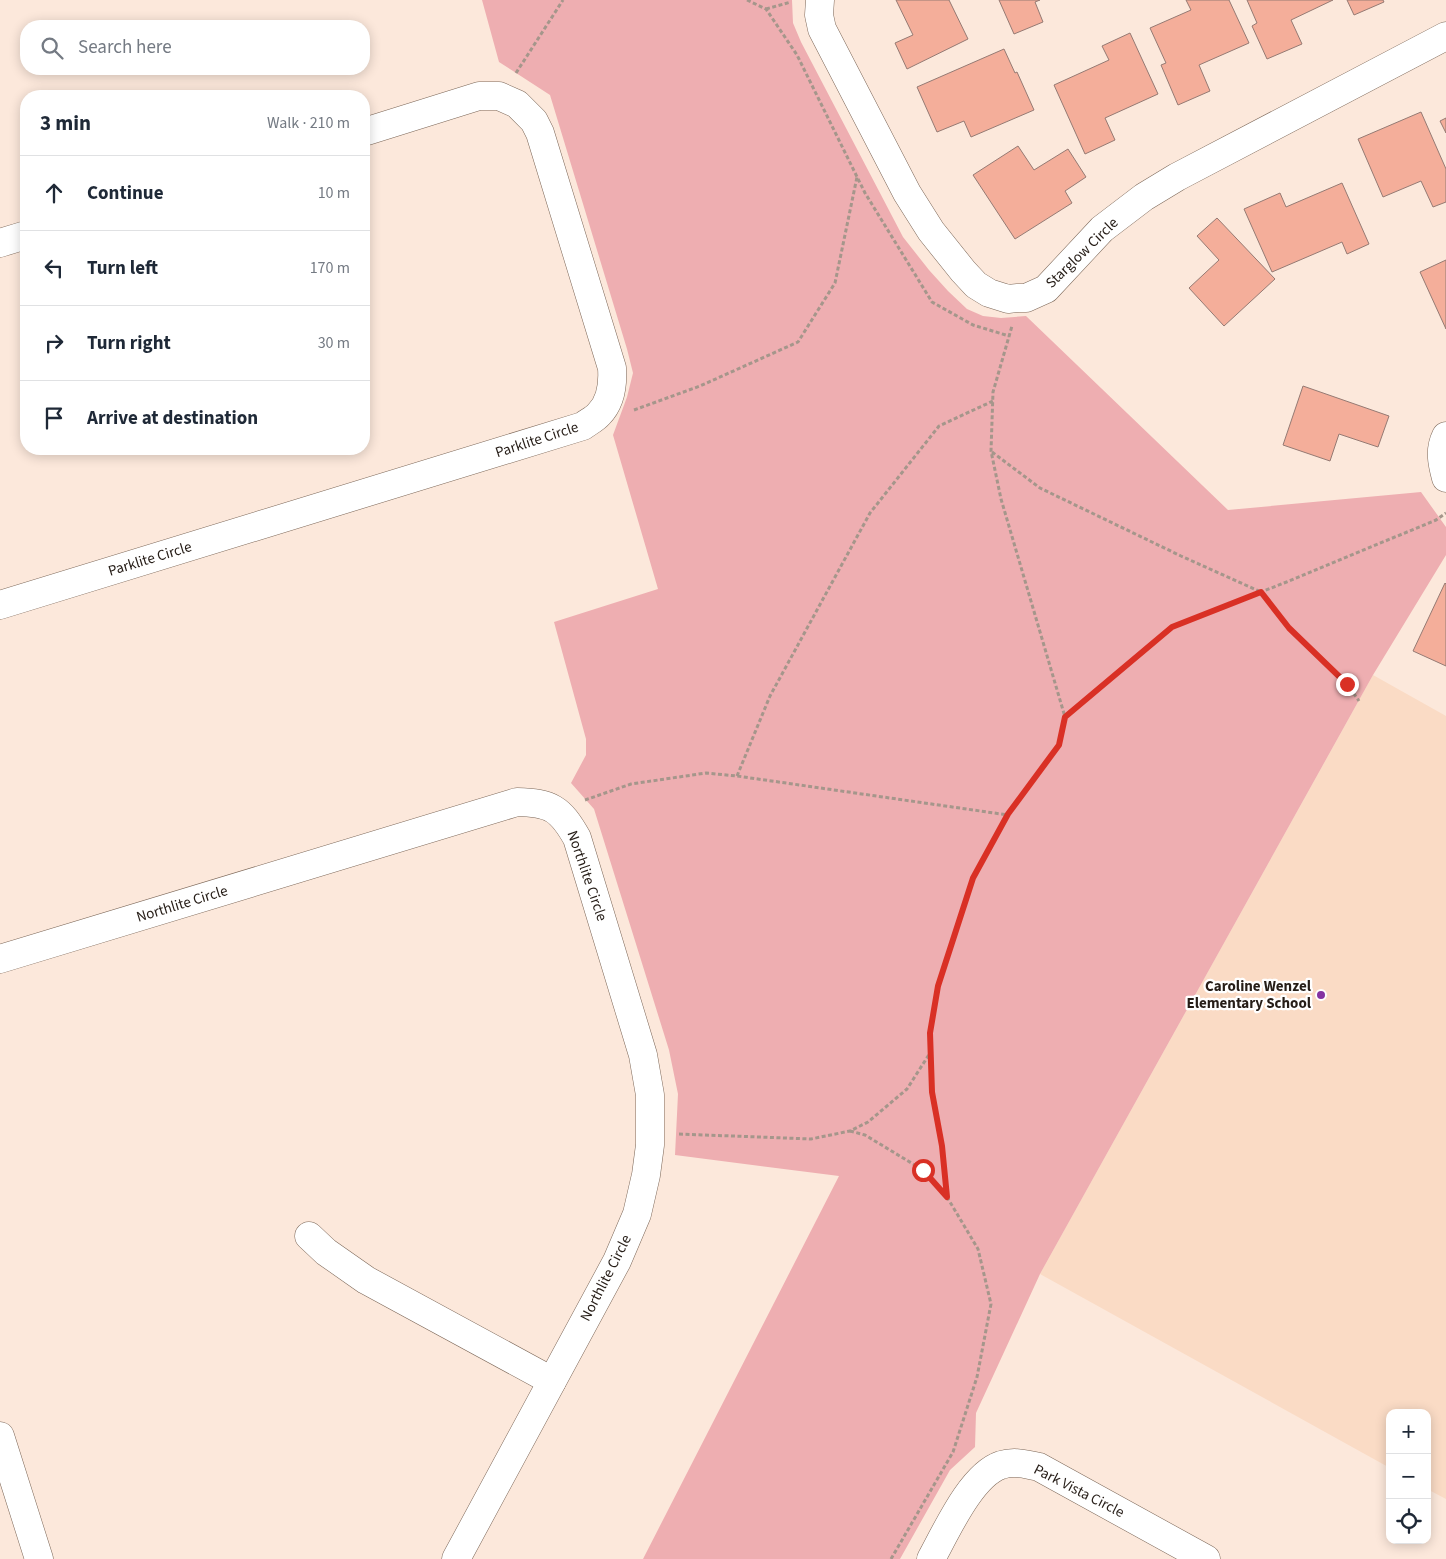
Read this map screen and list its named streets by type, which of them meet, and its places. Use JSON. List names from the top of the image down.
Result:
{
  "streets": {
    "street": [
      "Starglow Circle",
      "Parklite Circle",
      "Northlite Circle",
      "Park Vista Circle"
    ]
  },
  "places": ["Caroline Wenzel Elementary School"],
  "page": {
    "search": "Search here",
    "heading": ["3 min", "Walk · 210 m"],
    "list": [
      ["Continue", "10 m"],
      ["Turn left", "170 m"],
      ["Turn right", "30 m"],
      "Arrive at destination"
    ],
    "map_buttons": ["+", "−"]
  }
}
